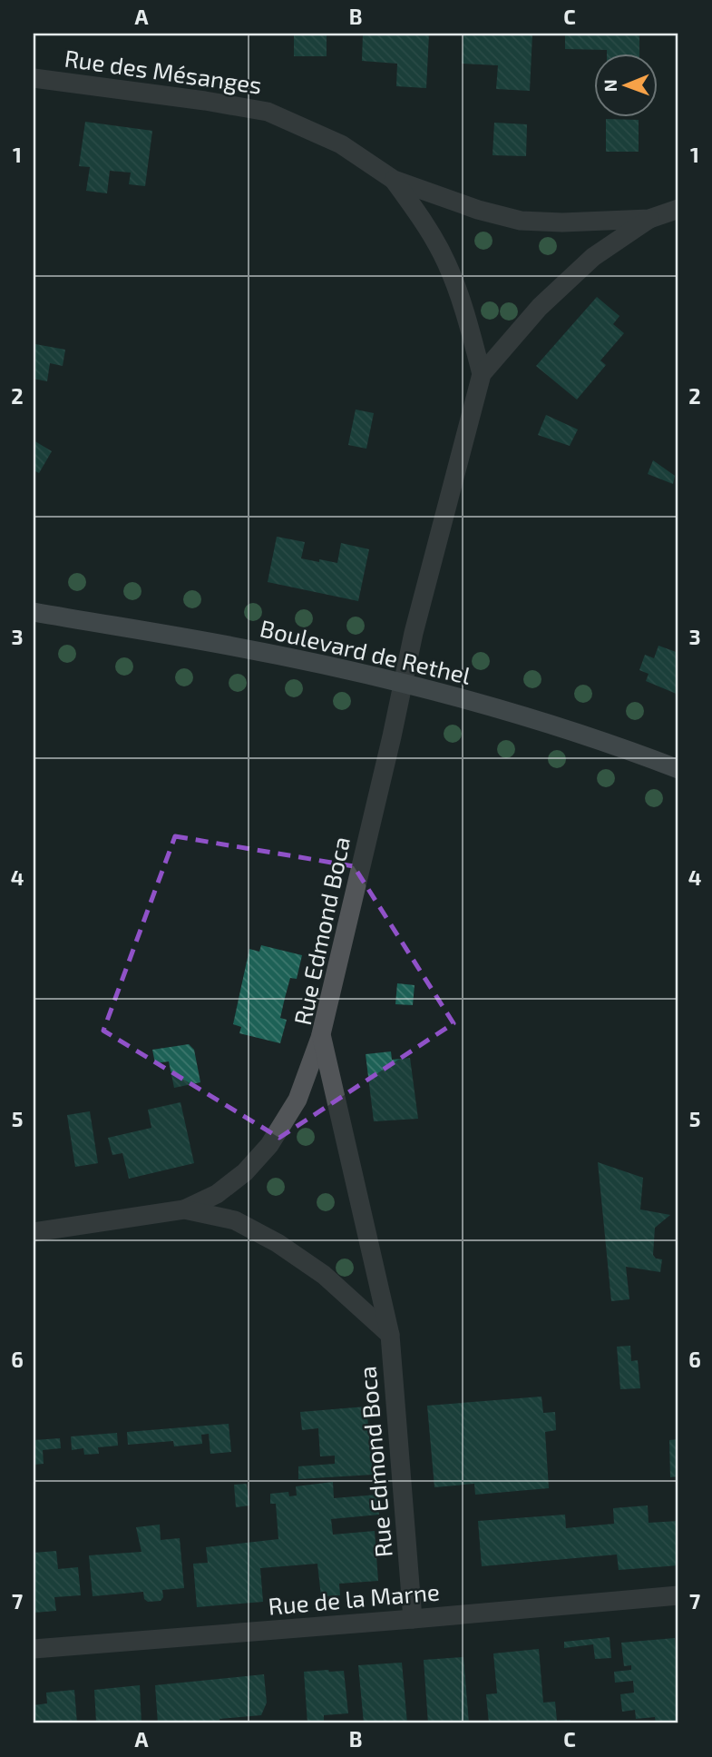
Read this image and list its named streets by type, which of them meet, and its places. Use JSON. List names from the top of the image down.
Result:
{
  "streets": {
    "main road": ["Boulevard de Rethel"],
    "street": ["Rue des Mésanges", "Rue Edmond Boca", "Rue de la Marne"]
  },
  "crossings": [
    ["Rue des Mésanges", "Rue Edmond Boca"],
    ["Boulevard de Rethel", "Rue Edmond Boca"],
    ["Rue Edmond Boca", "Rue de la Marne"]
  ],
  "north": "left",
  "grid": {
    "columns": ["A", "B", "C"],
    "rows": [
      "1",
      "2",
      "3",
      "4",
      "5",
      "6",
      "7"
    ]
  }
}
